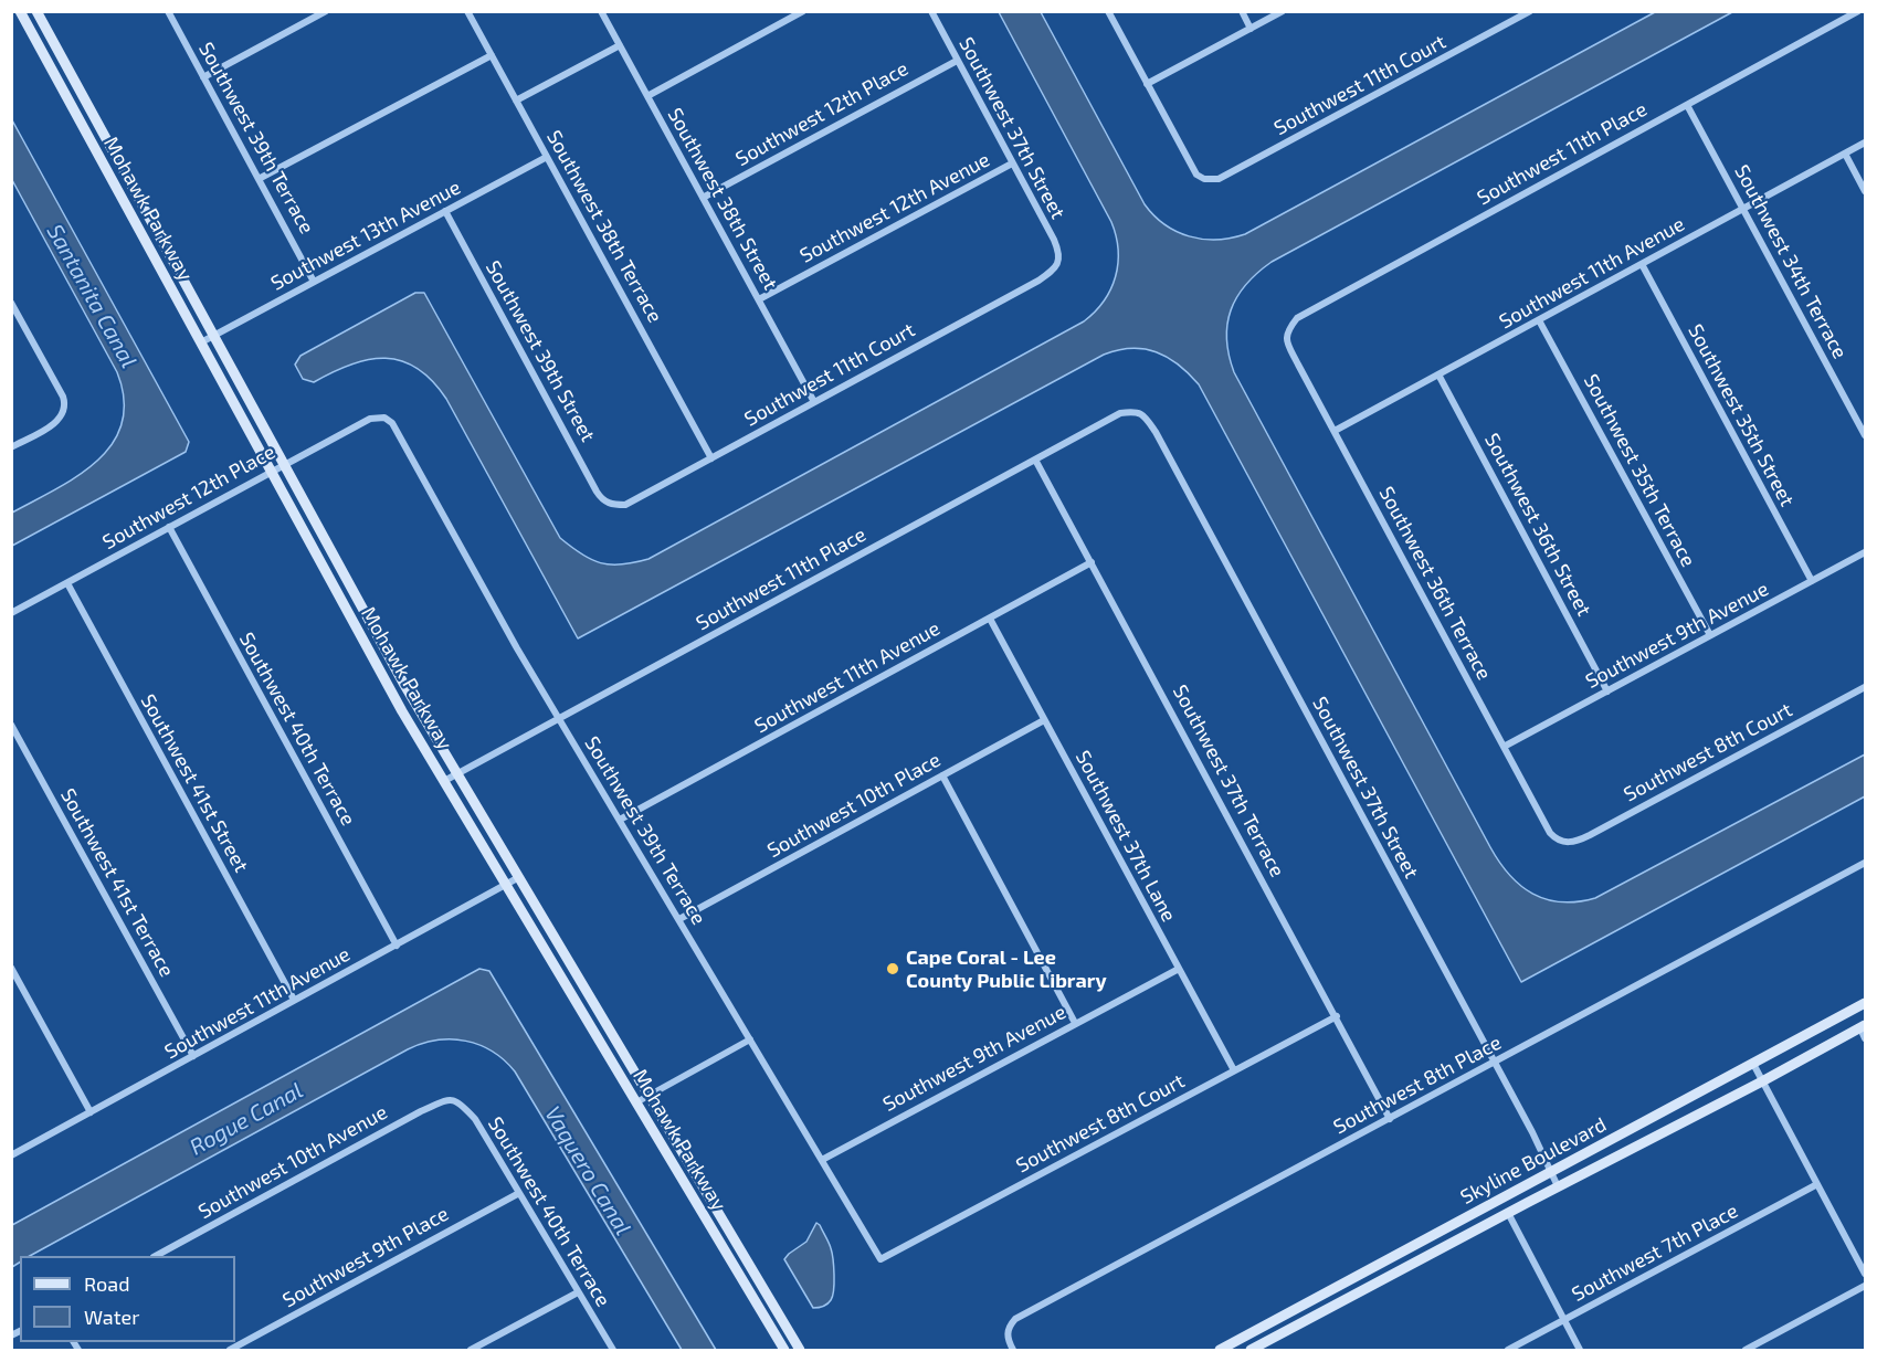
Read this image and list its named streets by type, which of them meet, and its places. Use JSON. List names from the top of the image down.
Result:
{
  "streets": {
    "street": [
      "Southwest 11th Court",
      "Southwest 12th Place",
      "Southwest 37th Street",
      "Southwest 39th Terrace",
      "Southwest 11th Place",
      "Southwest 38th Street",
      "Southwest 12th Avenue",
      "Mohawk Parkway",
      "Southwest 38th Terrace",
      "Southwest 13th Avenue",
      "Southwest 34th Terrace",
      "Southwest 11th Avenue",
      "Southwest 39th Street",
      "Southwest 35th Street",
      "Southwest 35th Terrace",
      "Southwest 36th Street",
      "Southwest 36th Terrace",
      "Southwest 9th Avenue",
      "Southwest 40th Terrace",
      "Southwest 8th Court",
      "Southwest 37th Terrace",
      "Southwest 41st Street",
      "Southwest 10th Place",
      "Southwest 37th Lane",
      "Southwest 41st Terrace",
      "Southwest 8th Place",
      "Skyline Boulevard",
      "Southwest 10th Avenue",
      "Southwest 7th Place",
      "Southwest 9th Place"
    ]
  },
  "crossings": [
    ["Southwest 11th Court", "Southwest 37th Street"],
    ["Southwest 11th Court", "Southwest 38th Street"],
    ["Southwest 11th Court", "Southwest 38th Terrace"],
    ["Southwest 11th Court", "Southwest 39th Street"],
    ["Southwest 12th Place", "Southwest 37th Street"],
    ["Southwest 12th Place", "Southwest 39th Terrace"],
    ["Southwest 12th Place", "Southwest 38th Street"],
    ["Southwest 12th Place", "Mohawk Parkway"],
    ["Southwest 12th Place", "Southwest 40th Terrace"],
    ["Southwest 12th Place", "Southwest 41st Street"],
    ["Southwest 37th Street", "Southwest 11th Place"],
    ["Southwest 37th Street", "Southwest 12th Avenue"],
    ["Southwest 37th Street", "Southwest 8th Place"],
    ["Southwest 37th Street", "Skyline Boulevard"],
    ["Southwest 39th Terrace", "Southwest 11th Place"],
    ["Southwest 39th Terrace", "Southwest 13th Avenue"],
    ["Southwest 39th Terrace", "Southwest 11th Avenue"],
    ["Southwest 39th Terrace", "Southwest 9th Avenue"],
    ["Southwest 39th Terrace", "Southwest 8th Court"],
    ["Southwest 39th Terrace", "Southwest 10th Place"],
    ["Southwest 11th Place", "Mohawk Parkway"],
    ["Southwest 11th Place", "Southwest 34th Terrace"],
    ["Southwest 11th Place", "Southwest 36th Terrace"],
    ["Southwest 11th Place", "Southwest 37th Terrace"],
    ["Southwest 38th Street", "Southwest 12th Avenue"],
    ["Mohawk Parkway", "Southwest 13th Avenue"],
    ["Mohawk Parkway", "Southwest 11th Avenue"],
    ["Southwest 38th Terrace", "Southwest 13th Avenue"],
    ["Southwest 13th Avenue", "Southwest 39th Street"],
    ["Southwest 34th Terrace", "Southwest 11th Avenue"],
    ["Southwest 11th Avenue", "Southwest 35th Street"],
    ["Southwest 11th Avenue", "Southwest 35th Terrace"],
    ["Southwest 11th Avenue", "Southwest 36th Street"],
    ["Southwest 11th Avenue", "Southwest 36th Terrace"],
    ["Southwest 11th Avenue", "Southwest 40th Terrace"],
    ["Southwest 11th Avenue", "Southwest 37th Terrace"],
    ["Southwest 11th Avenue", "Southwest 41st Street"],
    ["Southwest 11th Avenue", "Southwest 37th Lane"],
    ["Southwest 11th Avenue", "Southwest 41st Terrace"],
    ["Southwest 35th Street", "Southwest 9th Avenue"],
    ["Southwest 35th Terrace", "Southwest 9th Avenue"],
    ["Southwest 36th Street", "Southwest 9th Avenue"],
    ["Southwest 36th Terrace", "Southwest 9th Avenue"],
    ["Southwest 36th Terrace", "Southwest 8th Court"],
    ["Southwest 9th Avenue", "Southwest 37th Lane"],
    ["Southwest 40th Terrace", "Southwest 10th Avenue"],
    ["Southwest 40th Terrace", "Southwest 9th Place"],
    ["Southwest 8th Court", "Southwest 37th Terrace"],
    ["Southwest 8th Court", "Southwest 37th Lane"],
    ["Southwest 37th Terrace", "Southwest 8th Place"],
    ["Southwest 10th Place", "Southwest 37th Lane"]
  ],
  "water": ["Santanita Canal", "Rogue Canal", "Vaquero Canal"],
  "places": ["Cape Coral - Lee County Public Library"],
  "legend": ["Road", "Water"]
}
